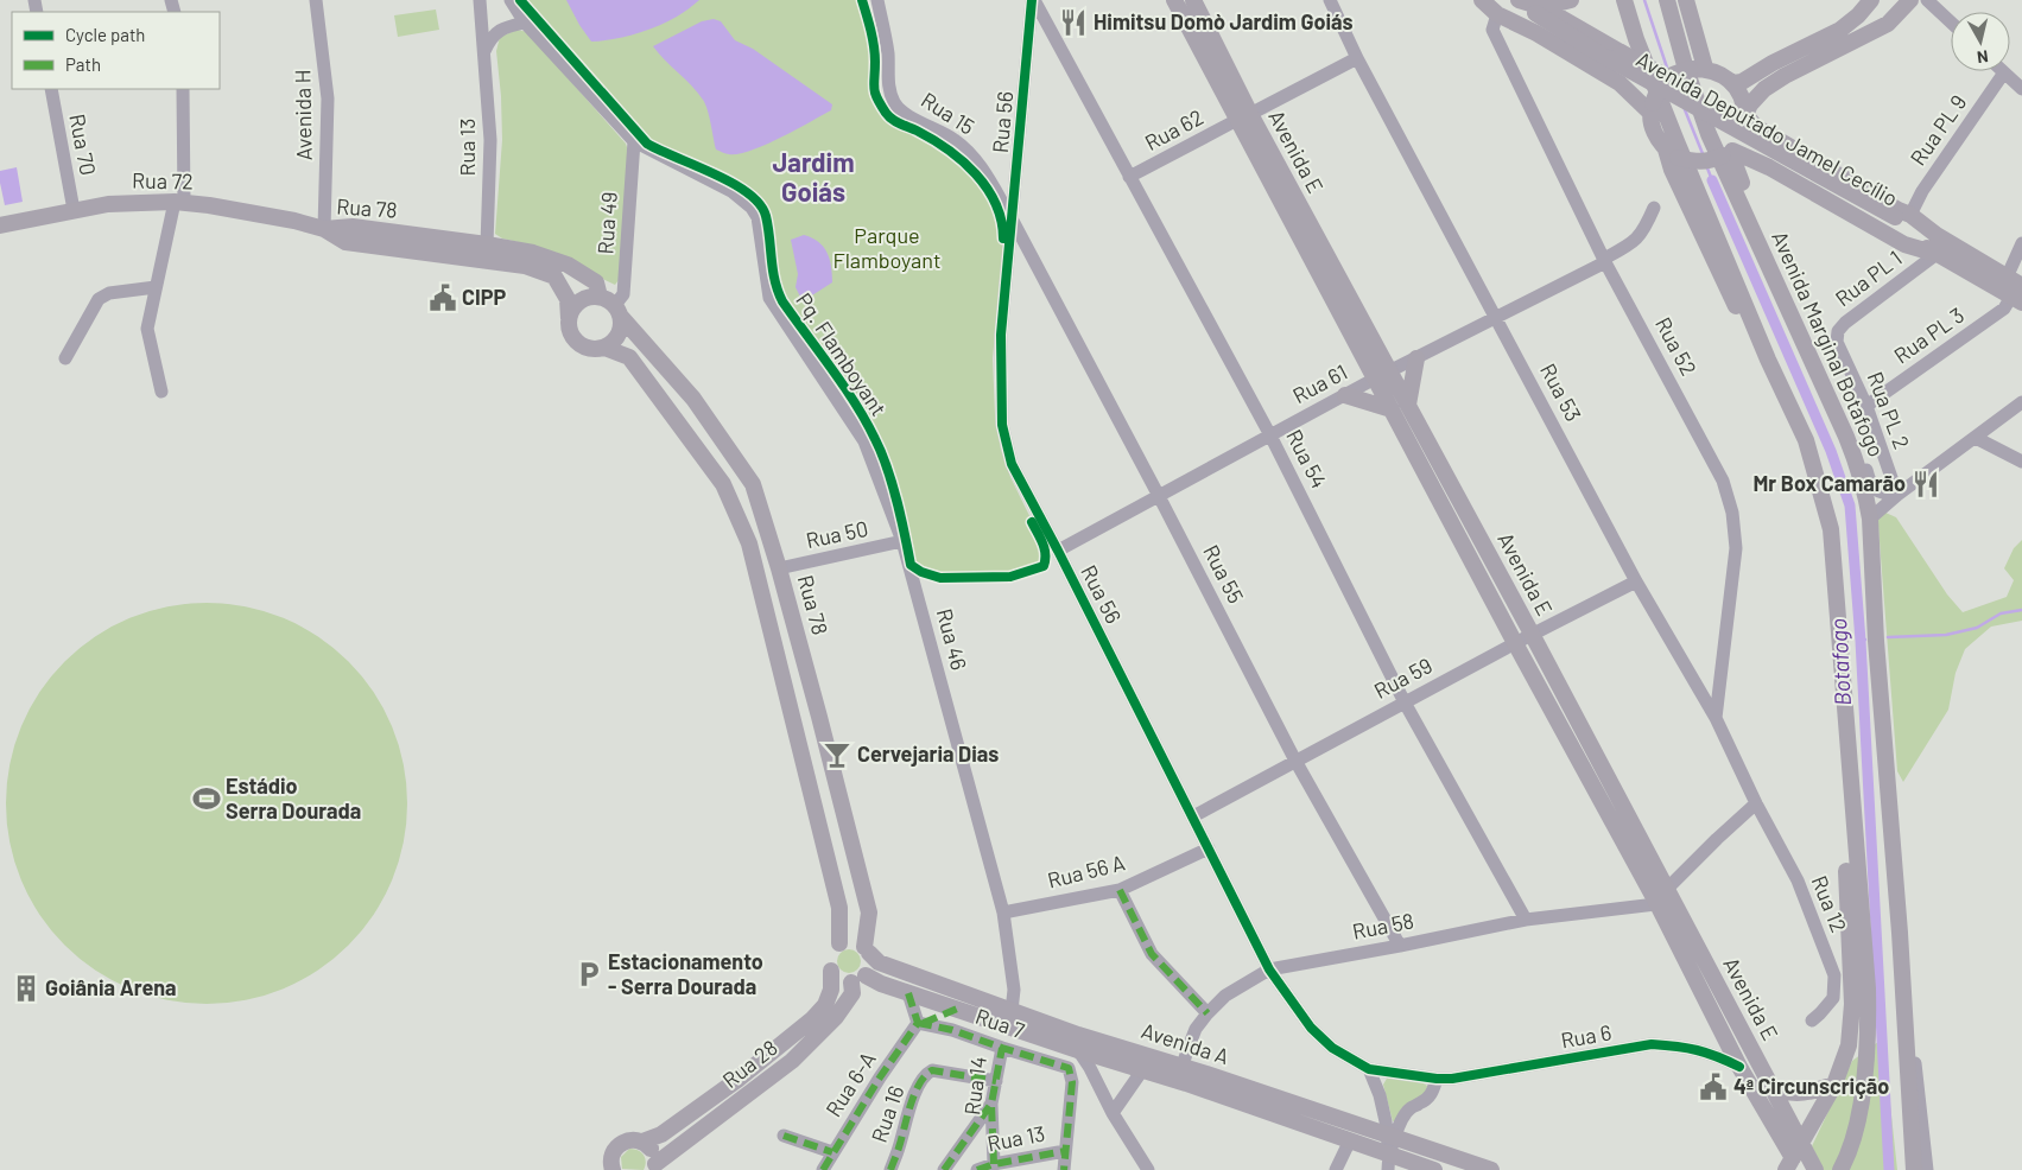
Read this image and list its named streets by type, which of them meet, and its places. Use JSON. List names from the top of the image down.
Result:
{
  "streets": {
    "main road": [
      "Avenida Deputado Jamel Cecílio",
      "Avenida E",
      "Rua 72",
      "Rua 78",
      "Avenida Marginal Botafogo",
      "Avenida A",
      "Rua 28"
    ],
    "street": [
      "Rua 15",
      "Avenida H",
      "Rua 56",
      "Rua 62",
      "Rua PL 9",
      "Rua 70",
      "Rua 13",
      "Rua 49",
      "Rua PL 1",
      "Rua PL 3",
      "Rua 52",
      "Rua 61",
      "Rua 53",
      "Rua PL 2",
      "Rua 54",
      "Rua 50",
      "Rua 55",
      "Rua 46",
      "Rua 59",
      "Rua 56 A",
      "Rua 12",
      "Rua 58",
      "Rua 7",
      "Rua 6",
      "Rua 6-A",
      "Rua 14",
      "Rua 16"
    ],
    "cycle path": ["Pq. Flamboyant"]
  },
  "crossings": [
    ["Rua 15", "Rua 56"],
    ["Rua 15", "Rua 55"],
    ["Avenida H", "Rua 72"],
    ["Avenida H", "Rua 78"],
    ["Rua 56", "Rua 61"],
    ["Rua 56", "Rua 54"],
    ["Rua 56", "Rua 55"],
    ["Rua 56", "Rua 59"],
    ["Rua 56", "Rua 56 A"],
    ["Rua 56", "Rua 58"],
    ["Rua 56", "Rua 6"],
    ["Avenida Deputado Jamel Cecílio", "Rua PL 9"],
    ["Avenida Deputado Jamel Cecílio", "Rua PL 1"],
    ["Avenida Deputado Jamel Cecílio", "Rua PL 3"],
    ["Rua 62", "Avenida E"],
    ["Rua 62", "Rua 53"],
    ["Rua 62", "Rua 54"],
    ["Rua 70", "Rua 72"],
    ["Rua 13", "Rua 78"],
    ["Rua 13", "Rua 7"],
    ["Rua 13", "Rua 14"],
    ["Avenida E", "Rua 61"],
    ["Avenida E", "Rua 59"],
    ["Avenida E", "Rua 58"],
    ["Avenida E", "Rua 6"],
    ["Rua 72", "Rua 78"],
    ["Rua 78", "Rua 49"],
    ["Rua 78", "Rua 50"],
    ["Rua 78", "Avenida A"],
    ["Rua 78", "Rua 28"],
    ["Rua 49", "Rua 46"],
    ["Rua PL 1", "Rua PL 2"],
    ["Rua PL 3", "Rua PL 2"],
    ["Rua 52", "Rua 61"],
    ["Rua 52", "Rua 53"],
    ["Rua 61", "Rua 53"],
    ["Rua 61", "Rua 54"],
    ["Rua 61", "Rua 55"],
    ["Rua 53", "Rua 59"],
    ["Rua 53", "Rua 12"],
    ["Rua 54", "Rua 59"],
    ["Rua 54", "Rua 58"],
    ["Rua 50", "Rua 46"],
    ["Rua 55", "Rua 59"],
    ["Rua 55", "Rua 58"],
    ["Rua 46", "Rua 56 A"],
    ["Rua 46", "Avenida A"],
    ["Rua 58", "Avenida A"],
    ["Rua 7", "Rua 6-A"],
    ["Rua 7", "Rua 14"],
    ["Avenida A", "Rua 28"],
    ["Rua 14", "Rua 16"]
  ],
  "districts": ["Jardim Goiás"],
  "water": ["Botafogo"],
  "parks": ["Parque Flamboyant"],
  "places": {
    "restaurant": ["Himitsu Domò Jardim Goiás", "Mr Box Camarão"],
    "public building": ["CIPP", "4ª Circunscrição"],
    "bar": ["Cervejaria Dias"],
    "sports": ["Estádio Serra Dourada"],
    "parking": ["Estacionamento - Serra Dourada"],
    "building": ["Goiânia Arena"]
  },
  "legend": ["Cycle path", "Path"],
  "north": "bottom"
}
